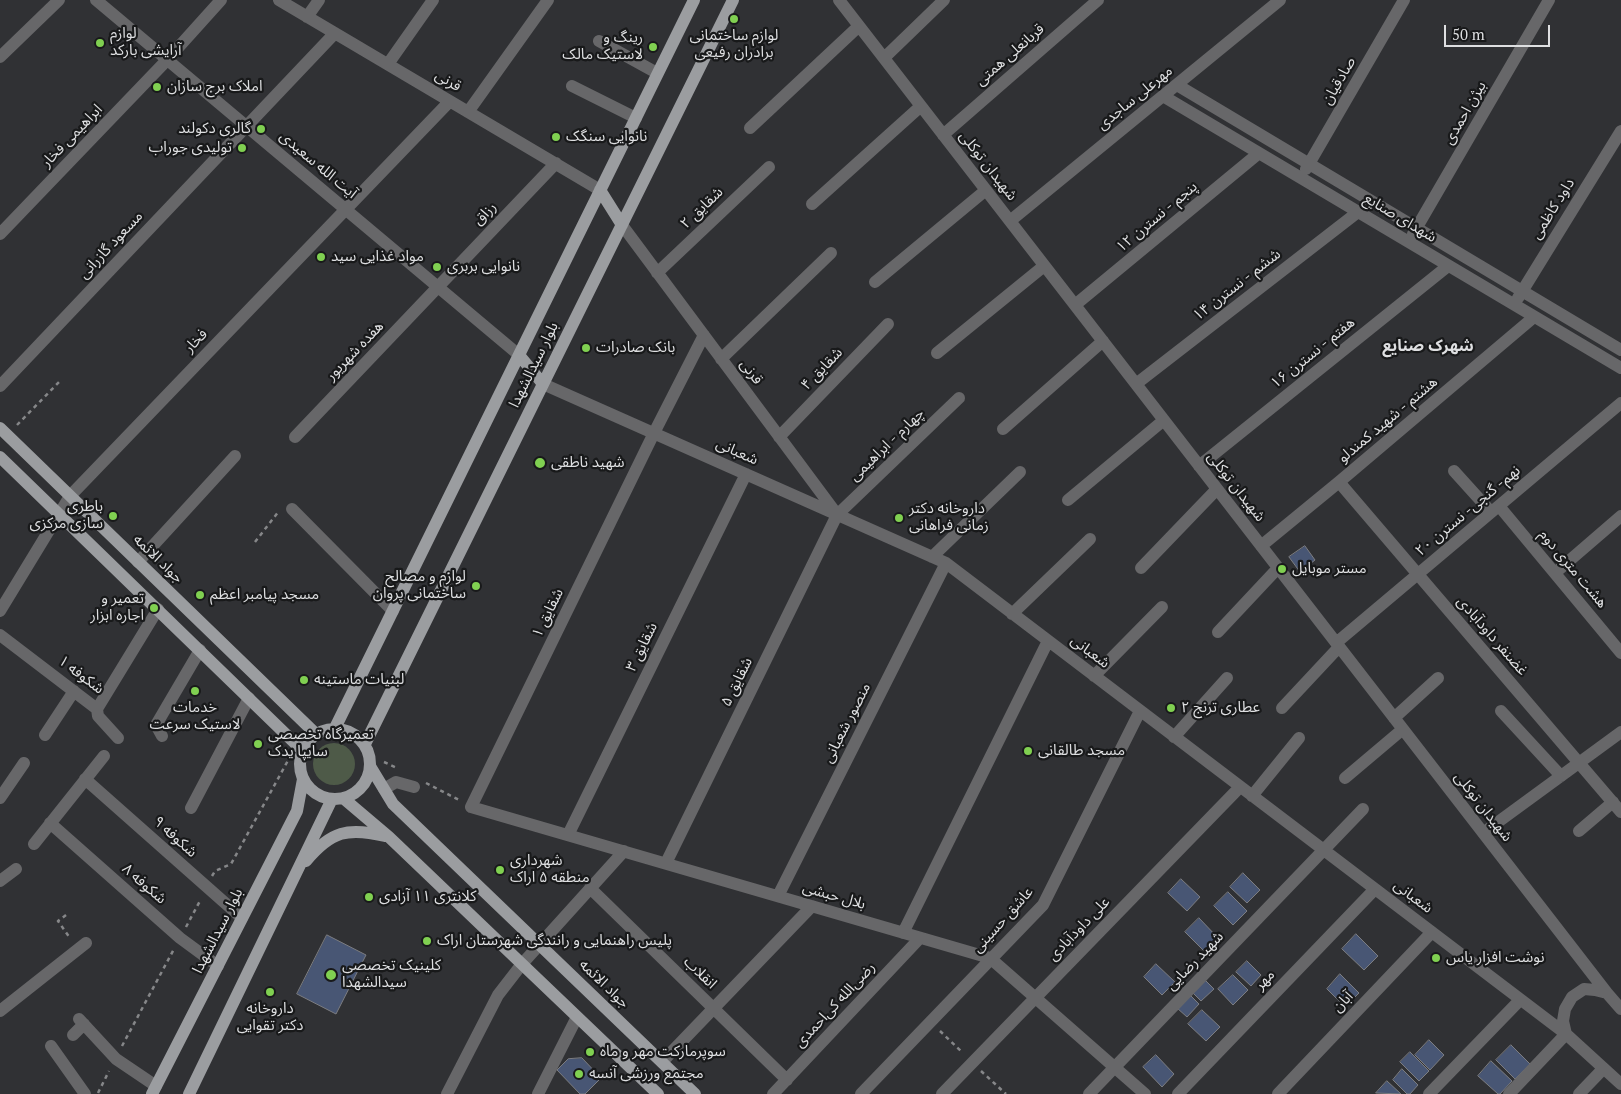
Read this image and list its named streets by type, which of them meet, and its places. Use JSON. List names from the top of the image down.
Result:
{
  "streets": {
    "main road": ["بلوار سیدالشهدا", "جواد الائمه"],
    "street": [
      "قربانعلی همتی",
      "قرنی",
      "صادقیان",
      "مهرعلی ساجدی",
      "بیژن احمدی",
      "ابراهیمی فخار",
      "آیت الله سعیدی",
      "شهیدان توکلی",
      "شقایق ۲",
      "داود کاظمی",
      "رزاق",
      "پنجم - نسترن ۱۲",
      "شهدای صنایع",
      "مسعود گازرانی",
      "ششم - نسترن ۱۴",
      "فخار",
      "هفده شهریور",
      "هفتم - نسترن ۱۶",
      "شقایق ۴",
      "هشتم - شهید کمندلو",
      "چهارم - ابراهیمی",
      "شعبانی",
      "نهم- گنجی- نسترن ۲۰",
      "هشت متری دوم",
      "شقایق ۱",
      "غضنفر داودآبادی",
      "شقایق ۳",
      "شکوفه ۱",
      "شقایق ۵",
      "منصور شعبانی",
      "شکوفه ۹",
      "شکوفه ۸",
      "بلال حبشی",
      "عاشق حسینی",
      "علی داودآبادی",
      "شهید رضایی",
      "انقلاب",
      "مهر",
      "آبان",
      "رضی‌الله کی‌احمدی"
    ]
  },
  "crossings": [
    ["قربانعلی همتی", "شهیدان توکلی"],
    ["قرنی", "شقایق ۲"],
    ["قرنی", "رزاق"],
    ["قرنی", "مسعود گازرانی"],
    ["قرنی", "فخار"],
    ["قرنی", "بلوار سیدالشهدا"],
    ["قرنی", "شقایق ۴"],
    ["قرنی", "چهارم - ابراهیمی"],
    ["قرنی", "شعبانی"],
    ["قرنی", "شقایق ۱"],
    ["قرنی", "شقایق ۵"],
    ["صادقیان", "شهدای صنایع"],
    ["مهرعلی ساجدی", "شهیدان توکلی"],
    ["مهرعلی ساجدی", "شهدای صنایع"],
    ["بیژن احمدی", "شهدای صنایع"],
    ["ابراهیمی فخار", "آیت الله سعیدی"],
    ["آیت الله سعیدی", "رزاق"],
    ["آیت الله سعیدی", "مسعود گازرانی"],
    ["آیت الله سعیدی", "فخار"],
    ["آیت الله سعیدی", "هفده شهریور"],
    ["آیت الله سعیدی", "بلوار سیدالشهدا"],
    ["شهیدان توکلی", "پنجم - نسترن ۱۲"],
    ["شهیدان توکلی", "ششم - نسترن ۱۴"],
    ["شهیدان توکلی", "هفتم - نسترن ۱۶"],
    ["شهیدان توکلی", "هشتم - شهید کمندلو"],
    ["شهیدان توکلی", "نهم- گنجی- نسترن ۲۰"],
    ["داود کاظمی", "شهدای صنایع"],
    ["رزاق", "هفده شهریور"],
    ["پنجم - نسترن ۱۲", "شهدای صنایع"],
    ["شهدای صنایع", "ششم - نسترن ۱۴"],
    ["شهدای صنایع", "هفتم - نسترن ۱۶"],
    ["شهدای صنایع", "هشتم - شهید کمندلو"],
    ["فخار", "جواد الائمه"],
    ["بلوار سیدالشهدا", "شعبانی"],
    ["بلوار سیدالشهدا", "جواد الائمه"],
    ["بلوار سیدالشهدا", "شکوفه ۹"],
    ["بلوار سیدالشهدا", "شکوفه ۸"],
    ["هشتم - شهید کمندلو", "غضنفر داودآبادی"],
    ["چهارم - ابراهیمی", "شعبانی"],
    ["چهارم - ابراهیمی", "شقایق ۵"],
    ["شعبانی", "شقایق ۱"],
    ["شعبانی", "شقایق ۳"],
    ["شعبانی", "شقایق ۵"],
    ["شعبانی", "منصور شعبانی"],
    ["شعبانی", "عاشق حسینی"],
    ["شعبانی", "علی داودآبادی"],
    ["شعبانی", "شهید رضایی"],
    ["شعبانی", "مهر"],
    ["شعبانی", "آبان"],
    ["نهم- گنجی- نسترن ۲۰", "هشت متری دوم"],
    ["نهم- گنجی- نسترن ۲۰", "غضنفر داودآبادی"],
    ["شقایق ۱", "بلال حبشی"],
    ["شقایق ۳", "بلال حبشی"],
    ["شقایق ۵", "بلال حبشی"],
    ["منصور شعبانی", "بلال حبشی"],
    ["بلال حبشی", "عاشق حسینی"],
    ["بلال حبشی", "علی داودآبادی"],
    ["بلال حبشی", "شهید رضایی"],
    ["بلال حبشی", "رضی‌الله کی‌احمدی"],
    ["انقلاب", "رضی‌الله کی‌احمدی"]
  ],
  "districts": ["شهرک صنایع"],
  "places": [
    "لوازم ساختمانی برادران رفیعی",
    "لوازم آرایشی بارکد",
    "رینگ و لاستیک مالک",
    "املاک برج سازان",
    "گالری دکولند",
    "نانوایی سنگک",
    "تولیدی جوراب",
    "مواد غذایی سید",
    "نانوایی بربری",
    "بانک صادرات",
    "شهید ناطقی",
    "باطری سازی مرکزی",
    "داروخانه دکتر زمانی فراهانی",
    "مستر موبایل",
    "لوازم و مصالح ساختمانی پروان",
    "مسجد پیامبر اعظم",
    "تعمیر و اجاره ابزار",
    "لبنیات ماستینه",
    "خدمات لاستیک سرعت",
    "عطاری ترنج ۲",
    "تعمیرگاه تخصصی سایپا یدک",
    "مسجد طالقانی",
    "شهرداری منطقه ۵ اراک",
    "کلانتری ۱۱ آزادی",
    "پلیس راهنمایی و رانندگی شهرستان اراک",
    "نوشت افزار یاس",
    "کلینیک تخصصی سیدالشهدا",
    "داروخانه دکتر تقوایی",
    "سوپرمارکت مهر و ماه",
    "مجتمع ورزشی آنسه"
  ],
  "scale_bar": "50 m"
}
